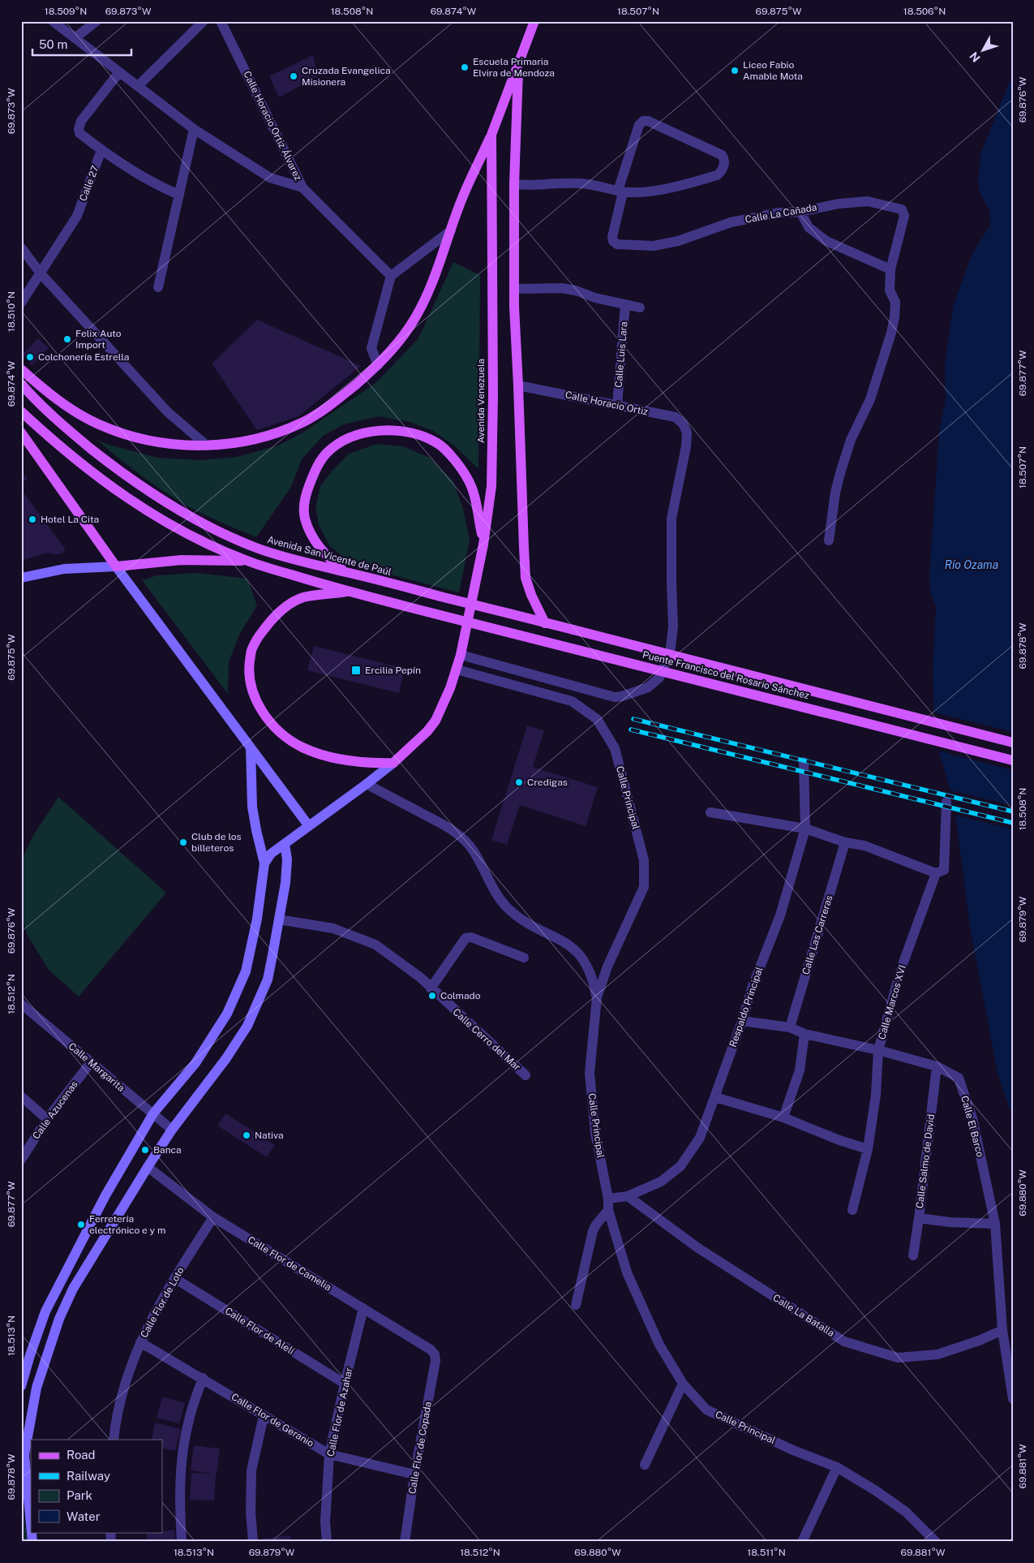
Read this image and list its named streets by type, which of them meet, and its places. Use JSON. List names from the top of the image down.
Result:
{
  "streets": {
    "main road": ["Avenida Venezuela", "Avenida San Vicente de Paúl", "Puente Francisco del Rosario Sánchez"],
    "street": [
      "Calle Horacio Ortiz Álvarez",
      "Calle 27",
      "Calle La Cañada",
      "Calle Luis Lara",
      "Calle Horacio Ortiz",
      "Calle Principal",
      "Calle Las Carreras",
      "Calle Marcos XVI",
      "Respaldo Principal",
      "Calle Cerro del Mar",
      "Calle Margarita",
      "Calle Azucenas",
      "Calle El Barco",
      "Calle Salmo de David",
      "Calle Flor de Camelia",
      "Calle Flor de Loto",
      "Calle La Batalla",
      "Calle Flor de Alelí",
      "Calle Flor de Azahar",
      "Calle Flor de Geranio",
      "Calle Flor de Copada"
    ]
  },
  "crossings": [
    ["Calle Luis Lara", "Calle Horacio Ortiz"],
    ["Avenida Venezuela", "Calle Horacio Ortiz"],
    ["Avenida Venezuela", "Calle Principal"],
    ["Avenida San Vicente de Paúl", "Puente Francisco del Rosario Sánchez"],
    ["Calle Principal", "Respaldo Principal"],
    ["Calle Las Carreras", "Calle El Barco"],
    ["Calle Marcos XVI", "Calle El Barco"],
    ["Respaldo Principal", "Calle El Barco"],
    ["Respaldo Principal", "Calle La Batalla"],
    ["Calle Margarita", "Calle Azucenas"],
    ["Calle El Barco", "Calle Salmo de David"],
    ["Calle El Barco", "Calle La Batalla"],
    ["Calle Flor de Camelia", "Calle Flor de Loto"],
    ["Calle Flor de Camelia", "Calle Flor de Azahar"],
    ["Calle Flor de Camelia", "Calle Flor de Copada"],
    ["Calle Flor de Loto", "Calle Flor de Alelí"],
    ["Calle Flor de Loto", "Calle Flor de Geranio"],
    ["Calle Flor de Alelí", "Calle Flor de Azahar"],
    ["Calle Flor de Azahar", "Calle Flor de Geranio"],
    ["Calle Flor de Geranio", "Calle Flor de Copada"]
  ],
  "water": ["Río Ozama"],
  "places": {
    "other": [
      "Escuela Primaria Elvira de Mendoza",
      "Liceo Fabio Amable Mota",
      "Cruzada Evangelica Misionera",
      "Felix Auto Import",
      "Colchonería Estrella",
      "Hotel La Cita",
      "Credigas",
      "Club de los billeteros",
      "Colmado",
      "Nativa",
      "Banca",
      "Ferretería electrónico e y m"
    ],
    "transit": ["Ercilia Pepín"]
  },
  "legend": [
    "Road",
    "Railway",
    "Park",
    "Water"
  ],
  "scale_bar": "50 m",
  "north": "bottom left",
  "coordinates": [
    "18.509°N",
    "69.873°W",
    "18.508°N",
    "69.874°W",
    "18.507°N",
    "69.875°W",
    "18.506°N",
    "69.876°W",
    "18.510°N",
    "69.877°W",
    "69.878°W",
    "69.879°W",
    "18.512°N",
    "69.880°W",
    "18.513°N",
    "69.881°W",
    "18.511°N"
  ]
}
